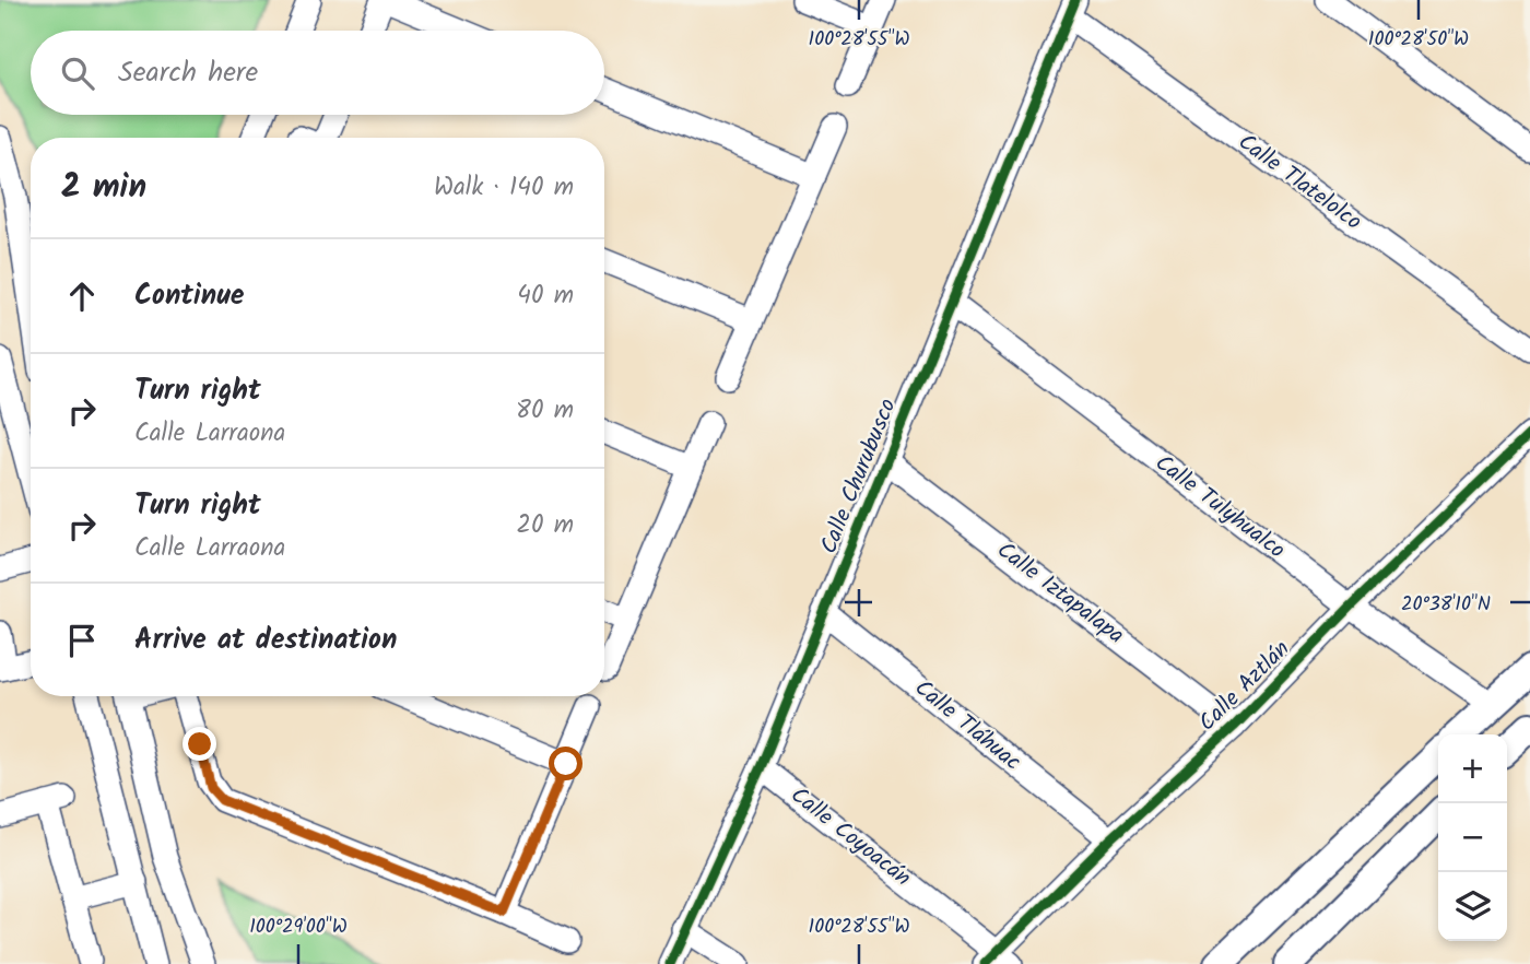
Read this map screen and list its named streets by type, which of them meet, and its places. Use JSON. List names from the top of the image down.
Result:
{
  "streets": {
    "street": [
      "Calle Tlatelolco",
      "Calle Churubusco",
      "Calle Tulyhualco",
      "Calle Iztapalapa",
      "Calle Aztlán",
      "Calle Tláhuac",
      "Calle Coyoacán"
    ]
  },
  "crossings": [
    ["Calle Tlatelolco", "Calle Churubusco"],
    ["Calle Churubusco", "Calle Tulyhualco"],
    ["Calle Churubusco", "Calle Iztapalapa"],
    ["Calle Churubusco", "Calle Tláhuac"],
    ["Calle Churubusco", "Calle Coyoacán"],
    ["Calle Tulyhualco", "Calle Aztlán"],
    ["Calle Iztapalapa", "Calle Aztlán"],
    ["Calle Aztlán", "Calle Tláhuac"],
    ["Calle Aztlán", "Calle Coyoacán"]
  ],
  "page": {
    "search": "Search here",
    "heading": ["2 min", "Walk · 140 m"],
    "list": [
      ["Continue", "40 m"],
      ["Turn right", "Calle Larraona", "80 m"],
      ["Turn right", "Calle Larraona", "20 m"],
      "Arrive at destination"
    ],
    "map_buttons": ["+", "−"]
  },
  "coordinates": [
    "100°28'55\"W",
    "100°28'50\"W",
    "20°38'10\"N",
    "100°29'00\"W"
  ]
}
